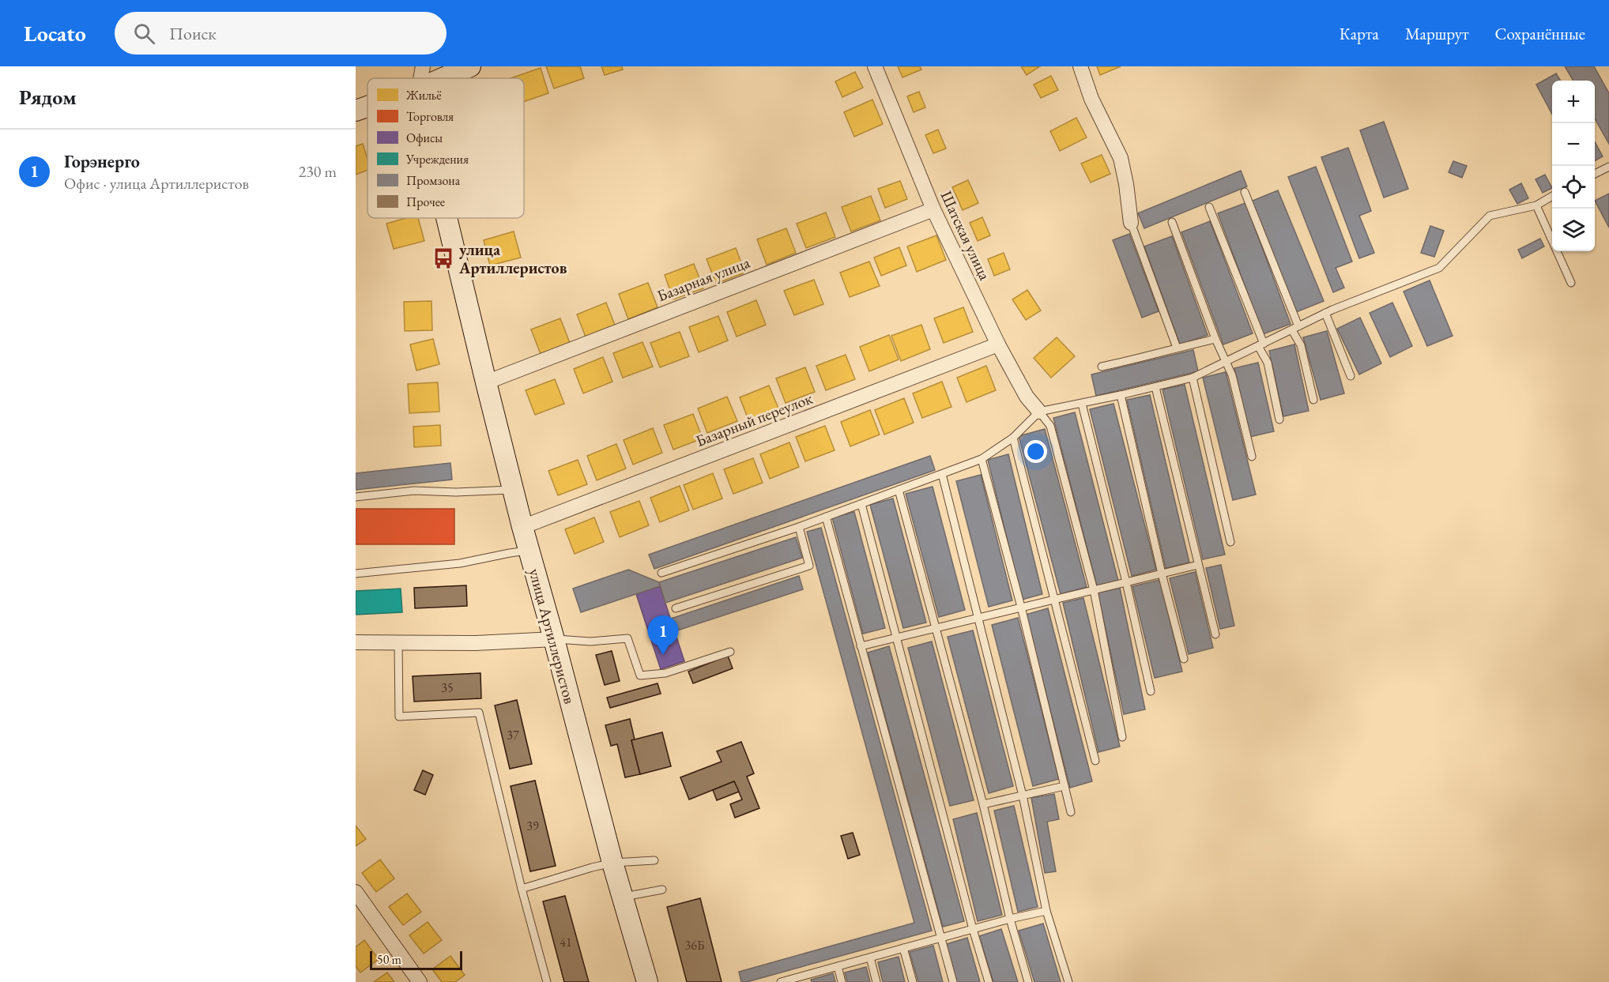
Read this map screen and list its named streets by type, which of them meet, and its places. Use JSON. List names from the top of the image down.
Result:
{
  "streets": {
    "street": [
      "Шатская улица",
      "Базарная улица",
      "Базарный переулок",
      "улица Артиллеристов"
    ]
  },
  "crossings": [
    ["Шатская улица", "Базарная улица"],
    ["Шатская улица", "Базарный переулок"],
    ["Базарная улица", "улица Артиллеристов"],
    ["Базарный переулок", "улица Артиллеристов"]
  ],
  "places": {
    "bus stop": ["улица Артиллеристов"]
  },
  "house_numbers": [
    "35",
    "37",
    "39",
    "41",
    "36Б"
  ],
  "legend": [
    "Жильё",
    "Торговля",
    "Офисы",
    "Учреждения",
    "Промзона",
    "Прочее"
  ],
  "scale_bar": "50 m",
  "page": {
    "header": "Locato",
    "search": "Поиск",
    "nav": ["Карта", "Маршрут", "Сохранённые"],
    "heading": "Рядом",
    "map_buttons": ["+", "−"],
    "list": [
      {
        "mark": "1",
        "name": "Горэнерго",
        "note": "Офис · улица Артиллеристов",
        "value": "230 m"
      }
    ],
    "pins": "1",
    "scale": "50 m"
  }
}
